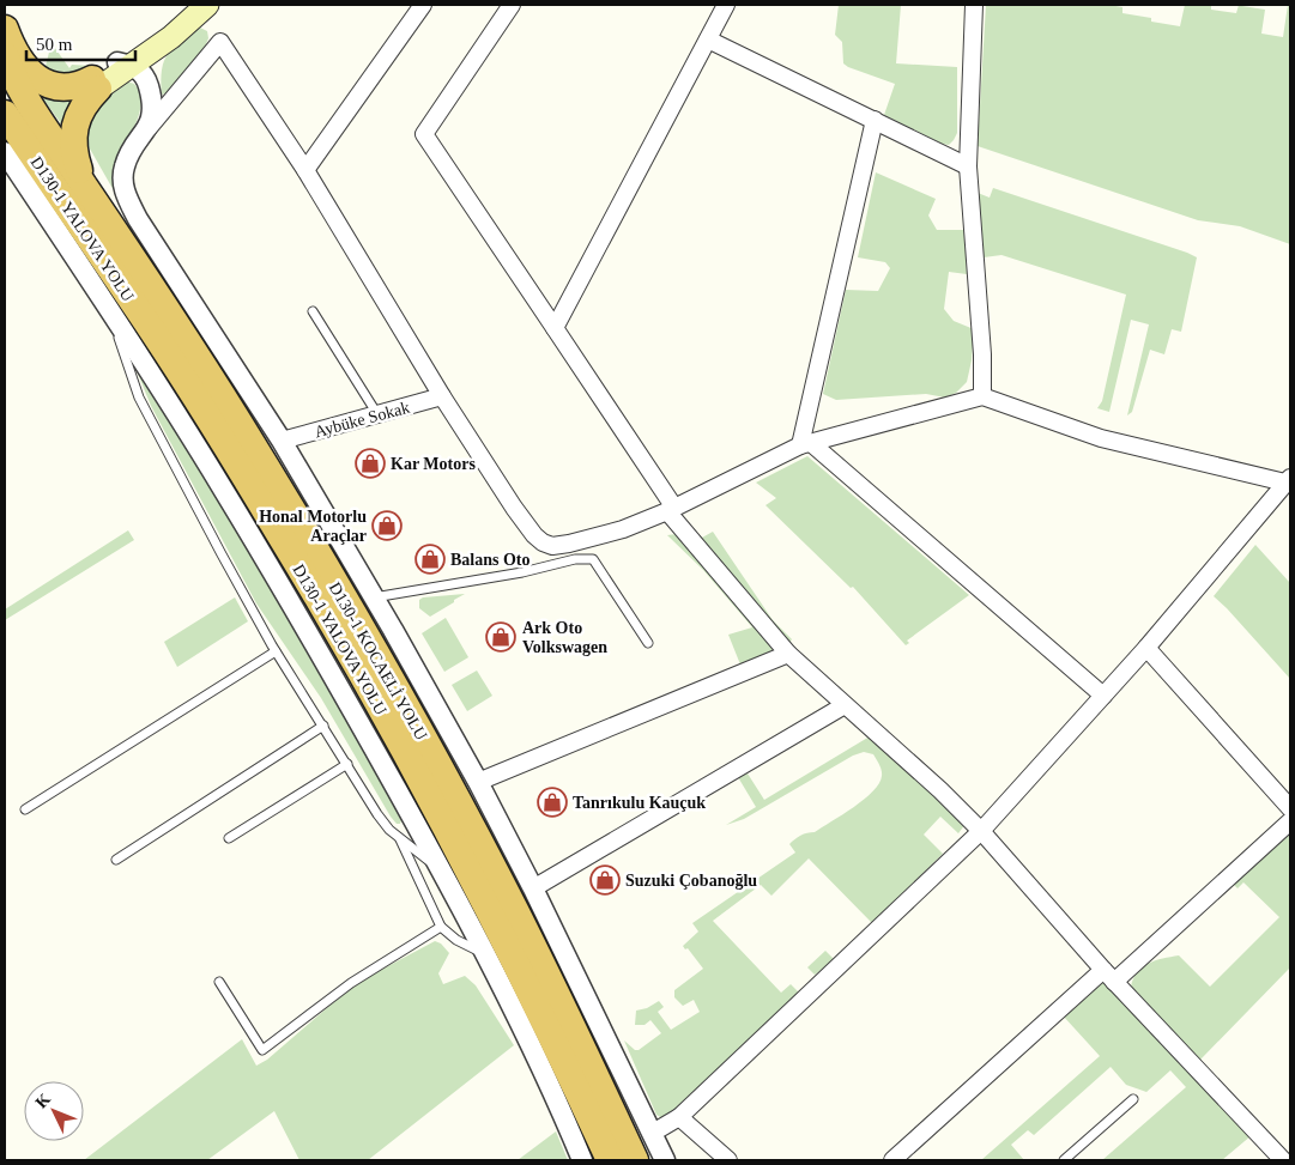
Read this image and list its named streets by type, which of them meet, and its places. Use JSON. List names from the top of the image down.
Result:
{
  "streets": {
    "highway": ["D130-1 YALOVA YOLU", "D130-1 KOCAELİ YOLU"],
    "street": ["Aybüke Sokak"]
  },
  "places": {
    "shop": [
      "Kar Motors",
      "Honal Motorlu Araçlar",
      "Balans Oto",
      "Ark Oto Volkswagen",
      "Tanrıkulu Kauçuk",
      "Suzuki Çobanoğlu"
    ]
  },
  "scale_bar": "50 m",
  "north": "top left"
}
